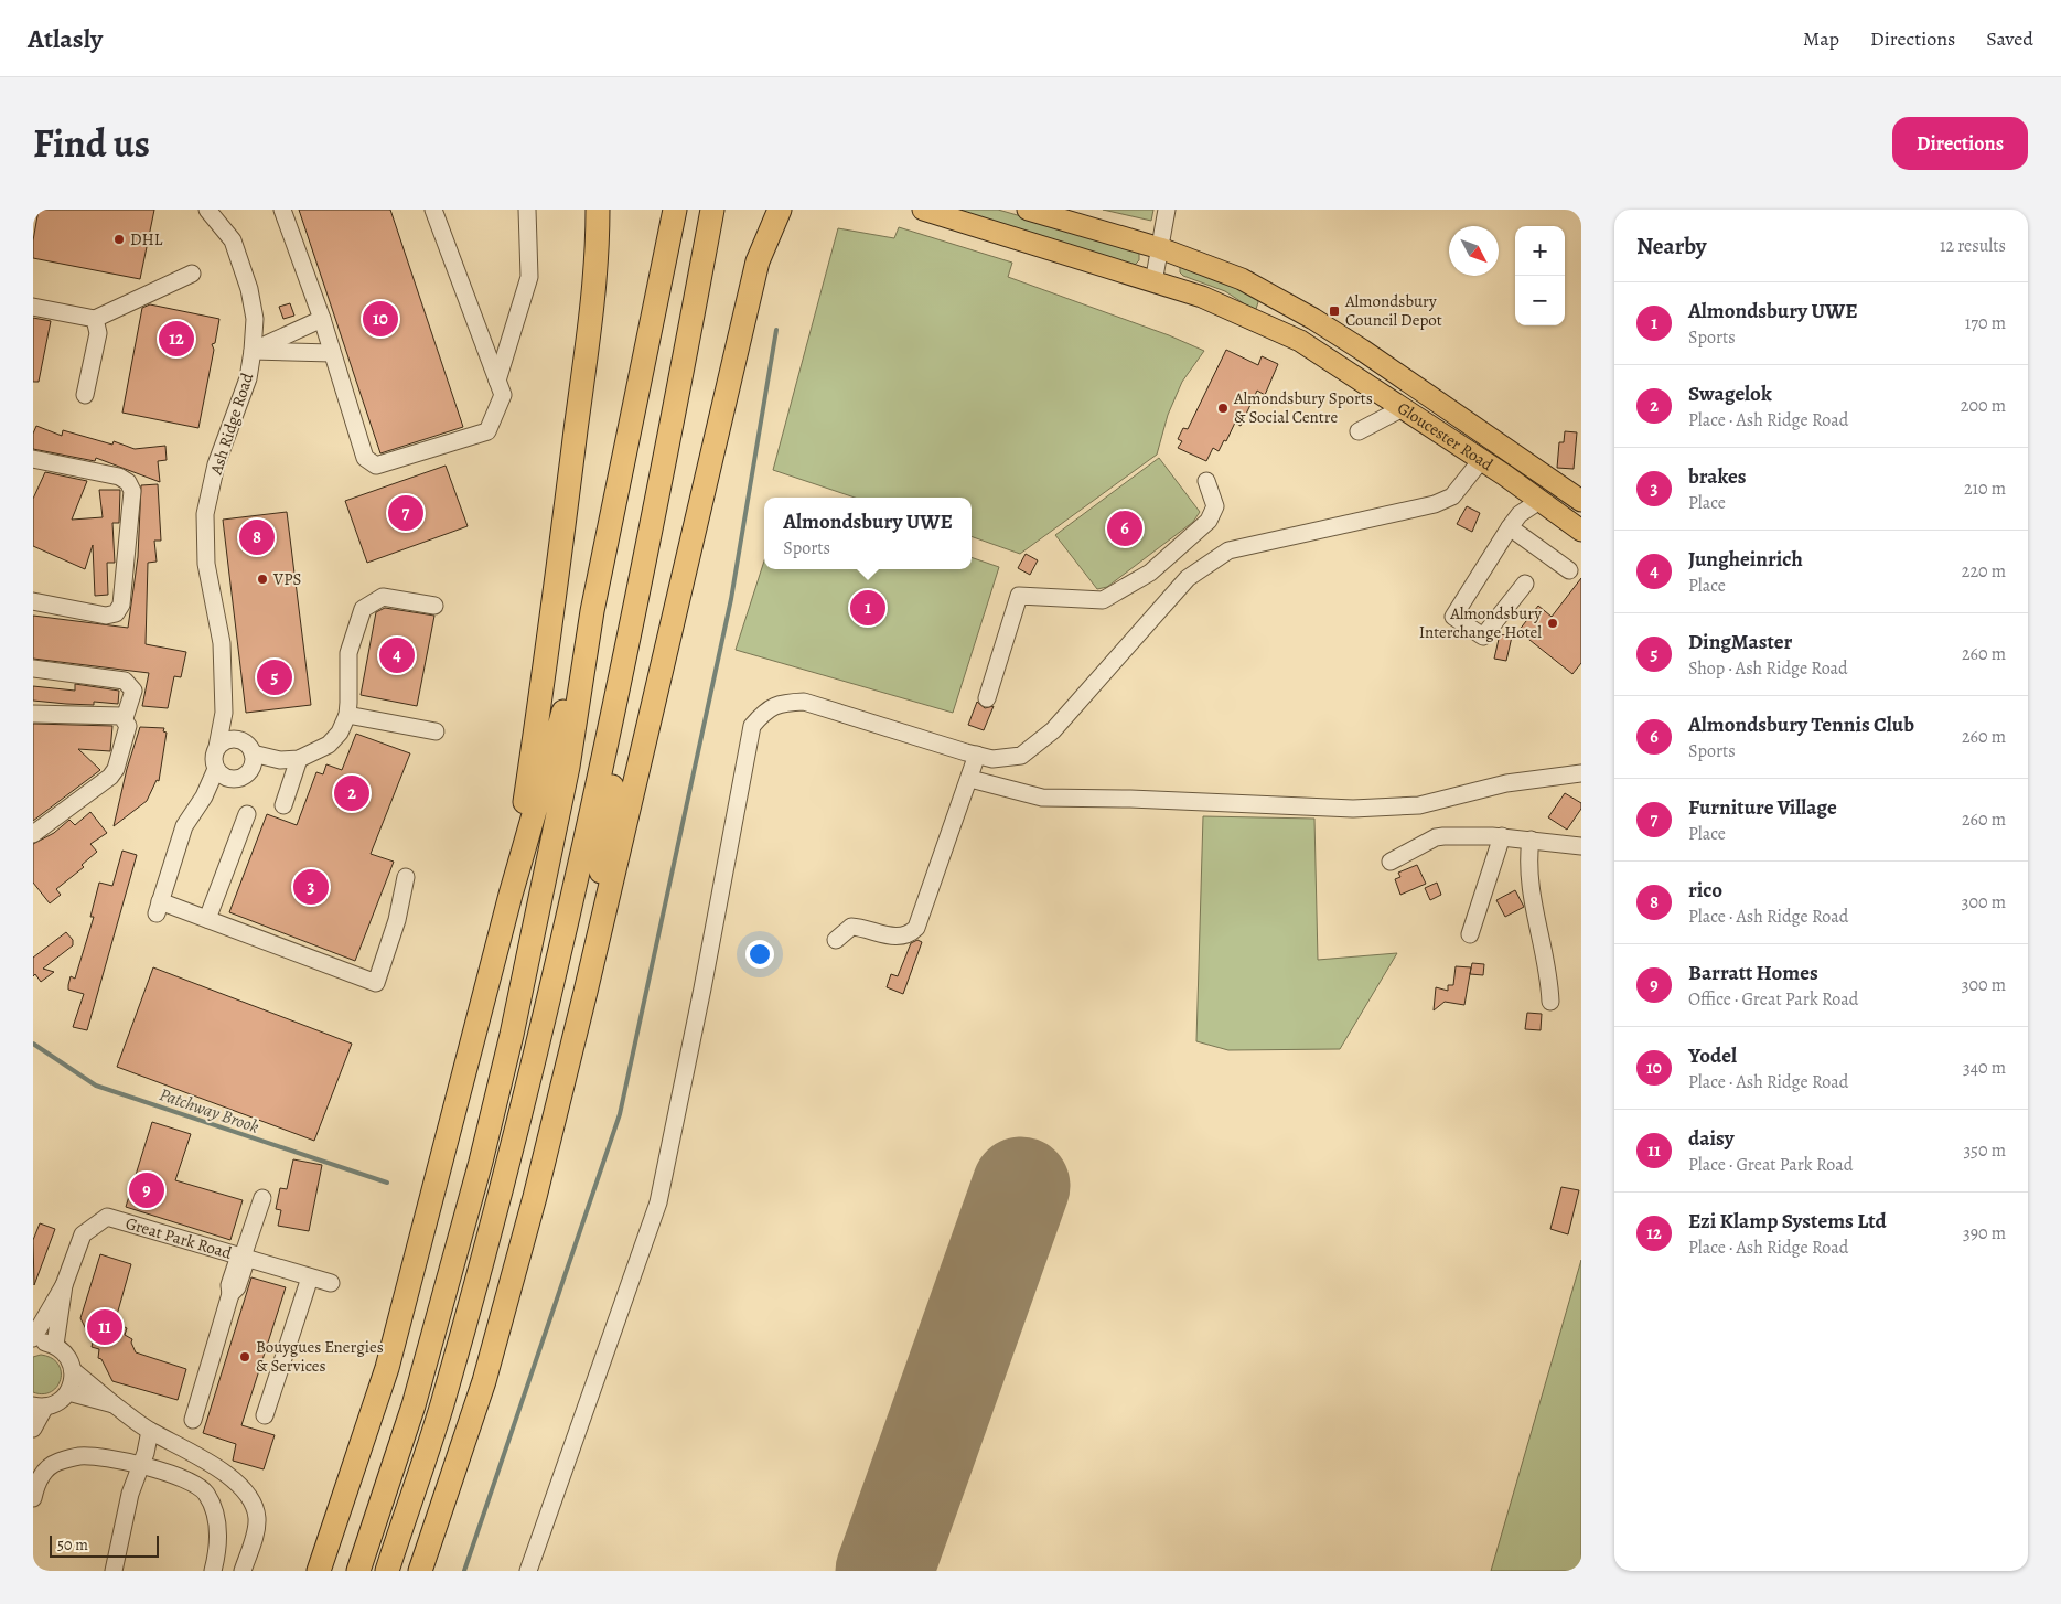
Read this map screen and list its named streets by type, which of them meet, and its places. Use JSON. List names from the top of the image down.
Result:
{
  "streets": {
    "main road": ["Gloucester Road"],
    "street": ["Ash Ridge Road", "Great Park Road"]
  },
  "water": ["Patchway Brook"],
  "places": {
    "other": [
      "DHL",
      "Almondsbury Sports & Social Centre",
      "VPS",
      "Almondsbury Interchange Hotel",
      "Bouygues Energies & Services"
    ],
    "transit": ["Almondsbury Council Depot"]
  },
  "scale_bar": "50 m",
  "north": "bottom right",
  "page": {
    "header": "Atlasly",
    "nav": ["Map", "Directions", "Saved"],
    "title": "Find us",
    "buttons": "Directions",
    "heading": ["Nearby", "12 results"],
    "map_buttons": ["+", "−"],
    "list": [
      {
        "mark": "1",
        "name": "Almondsbury UWE",
        "note": "Sports",
        "value": "170 m"
      },
      {
        "mark": "2",
        "name": "Swagelok",
        "note": "Place · Ash Ridge Road",
        "value": "200 m"
      },
      {
        "mark": "3",
        "name": "brakes",
        "note": "Place",
        "value": "210 m"
      },
      {
        "mark": "4",
        "name": "Jungheinrich",
        "note": "Place",
        "value": "220 m"
      },
      {
        "mark": "5",
        "name": "DingMaster",
        "note": "Shop · Ash Ridge Road",
        "value": "260 m"
      },
      {
        "mark": "6",
        "name": "Almondsbury Tennis Club",
        "note": "Sports",
        "value": "260 m"
      },
      {
        "mark": "7",
        "name": "Furniture Village",
        "note": "Place",
        "value": "260 m"
      },
      {
        "mark": "8",
        "name": "rico",
        "note": "Place · Ash Ridge Road",
        "value": "300 m"
      },
      {
        "mark": "9",
        "name": "Barratt Homes",
        "note": "Office · Great Park Road",
        "value": "300 m"
      },
      {
        "mark": "10",
        "name": "Yodel",
        "note": "Place · Ash Ridge Road",
        "value": "340 m"
      },
      {
        "mark": "11",
        "name": "daisy",
        "note": "Place · Great Park Road",
        "value": "350 m"
      },
      {
        "mark": "12",
        "name": "Ezi Klamp Systems Ltd",
        "note": "Place · Ash Ridge Road",
        "value": "390 m"
      }
    ],
    "pins": [
      "10",
      "12",
      "7",
      "6",
      "8",
      "1",
      "4",
      "5",
      "2",
      "3",
      "9",
      "11"
    ],
    "popup": ["Almondsbury UWE", "Sports"],
    "scale": "50 m"
  }
}
